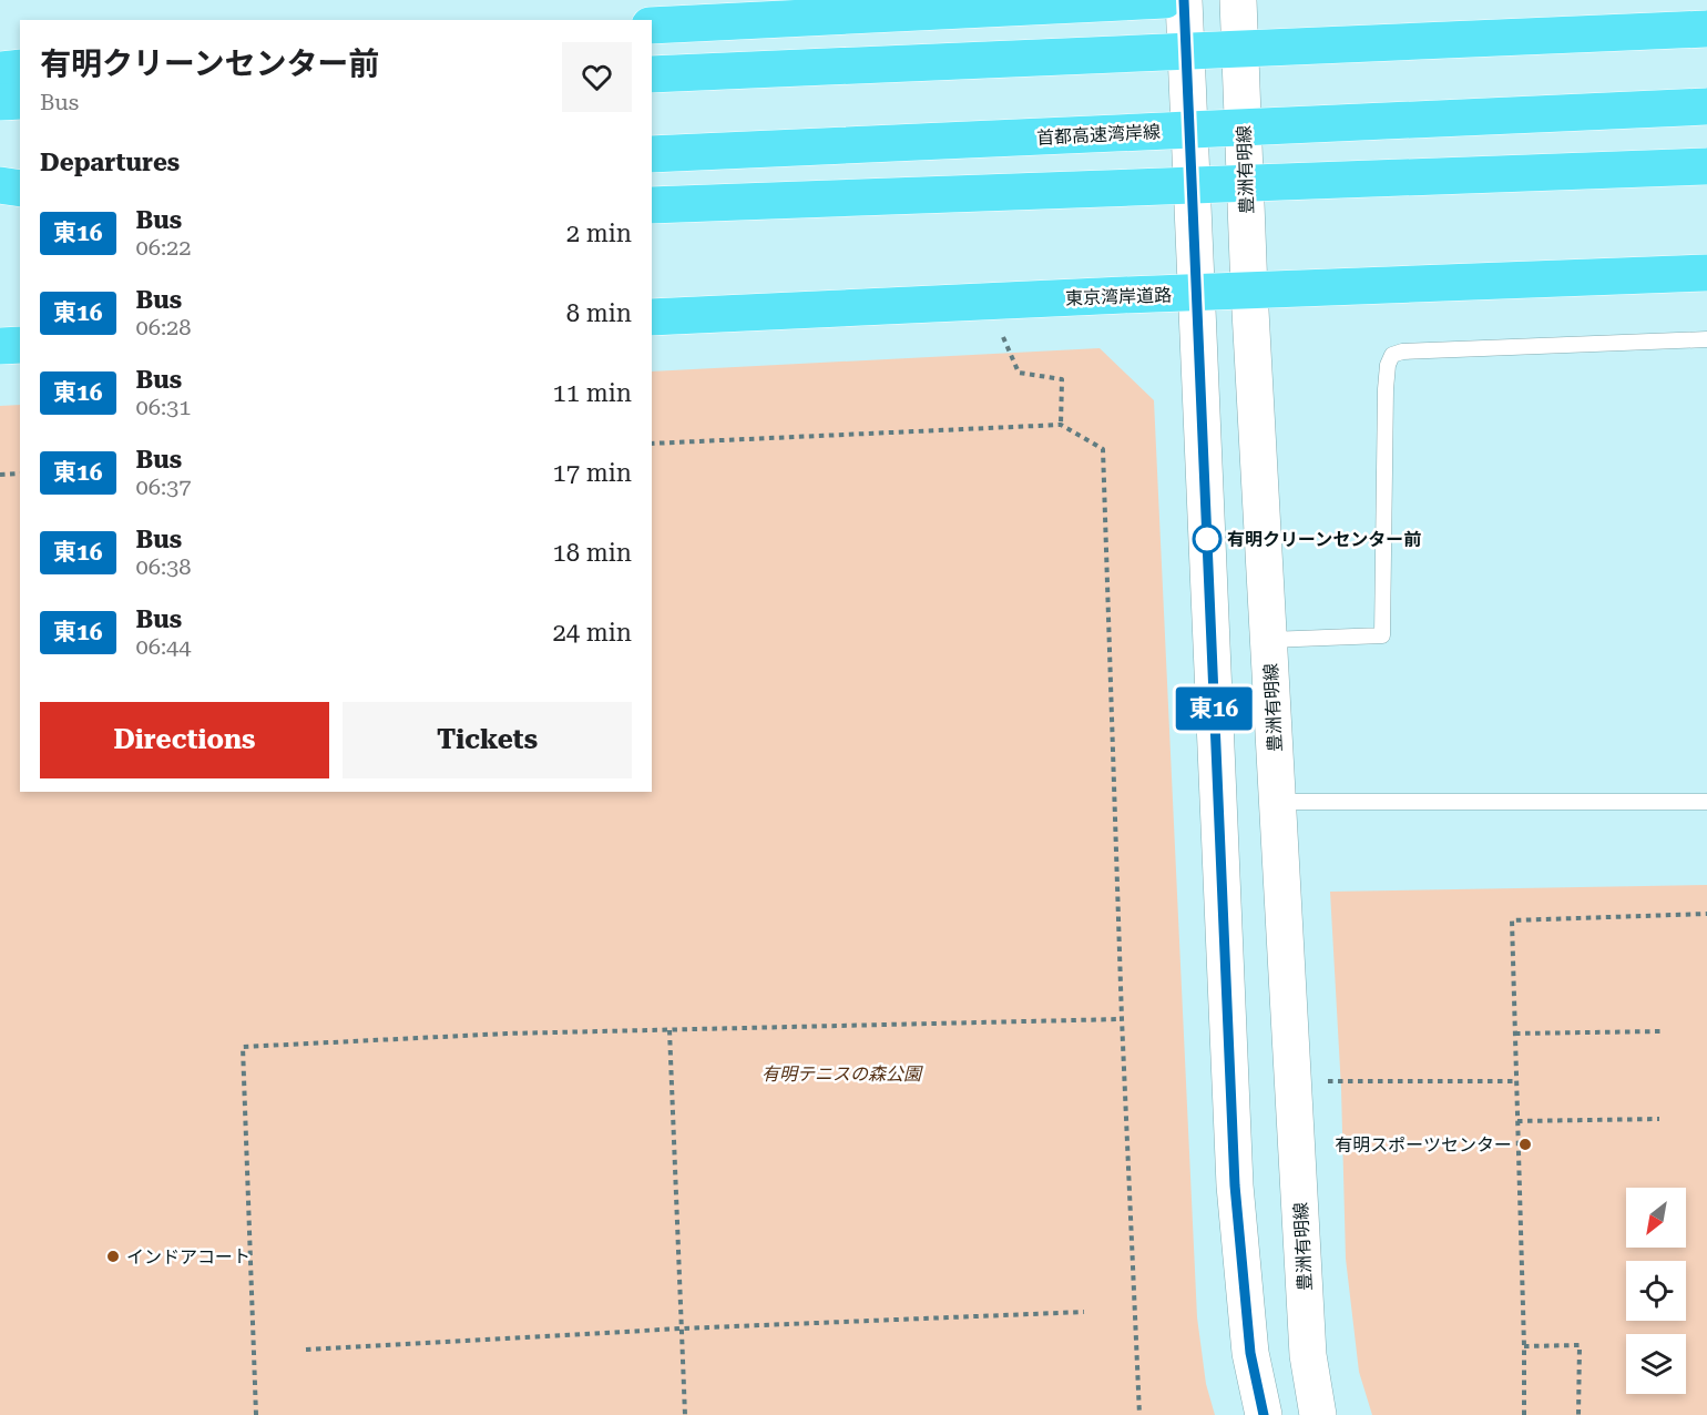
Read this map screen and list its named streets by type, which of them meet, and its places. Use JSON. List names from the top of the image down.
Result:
{
  "streets": {
    "highway": ["首都高速湾岸線", "東京湾岸道路"],
    "main road": ["豊洲有明線"]
  },
  "crossings": [
    ["豊洲有明線", "東京湾岸道路"]
  ],
  "parks": ["有明テニスの森公園"],
  "places": ["有明クリーンセンター前", "有明スポーツセンター", "インドアコート"],
  "lines": ["bus line 東16"],
  "north": "bottom left",
  "page": {
    "on_map": "東16",
    "heading": [
      ["有明クリーンセンター前", "Bus"],
      "Departures"
    ],
    "list": [
      {
        "mark": "東16",
        "name": "Bus",
        "note": "06:22",
        "value": "2 min"
      },
      {
        "mark": "東16",
        "name": "Bus",
        "note": "06:28",
        "value": "8 min"
      },
      {
        "mark": "東16",
        "name": "Bus",
        "note": "06:31",
        "value": "11 min"
      },
      {
        "mark": "東16",
        "name": "Bus",
        "note": "06:37",
        "value": "17 min"
      },
      {
        "mark": "東16",
        "name": "Bus",
        "note": "06:38",
        "value": "18 min"
      },
      {
        "mark": "東16",
        "name": "Bus",
        "note": "06:44",
        "value": "24 min"
      }
    ],
    "buttons": ["Directions", "Tickets"]
  }
}
